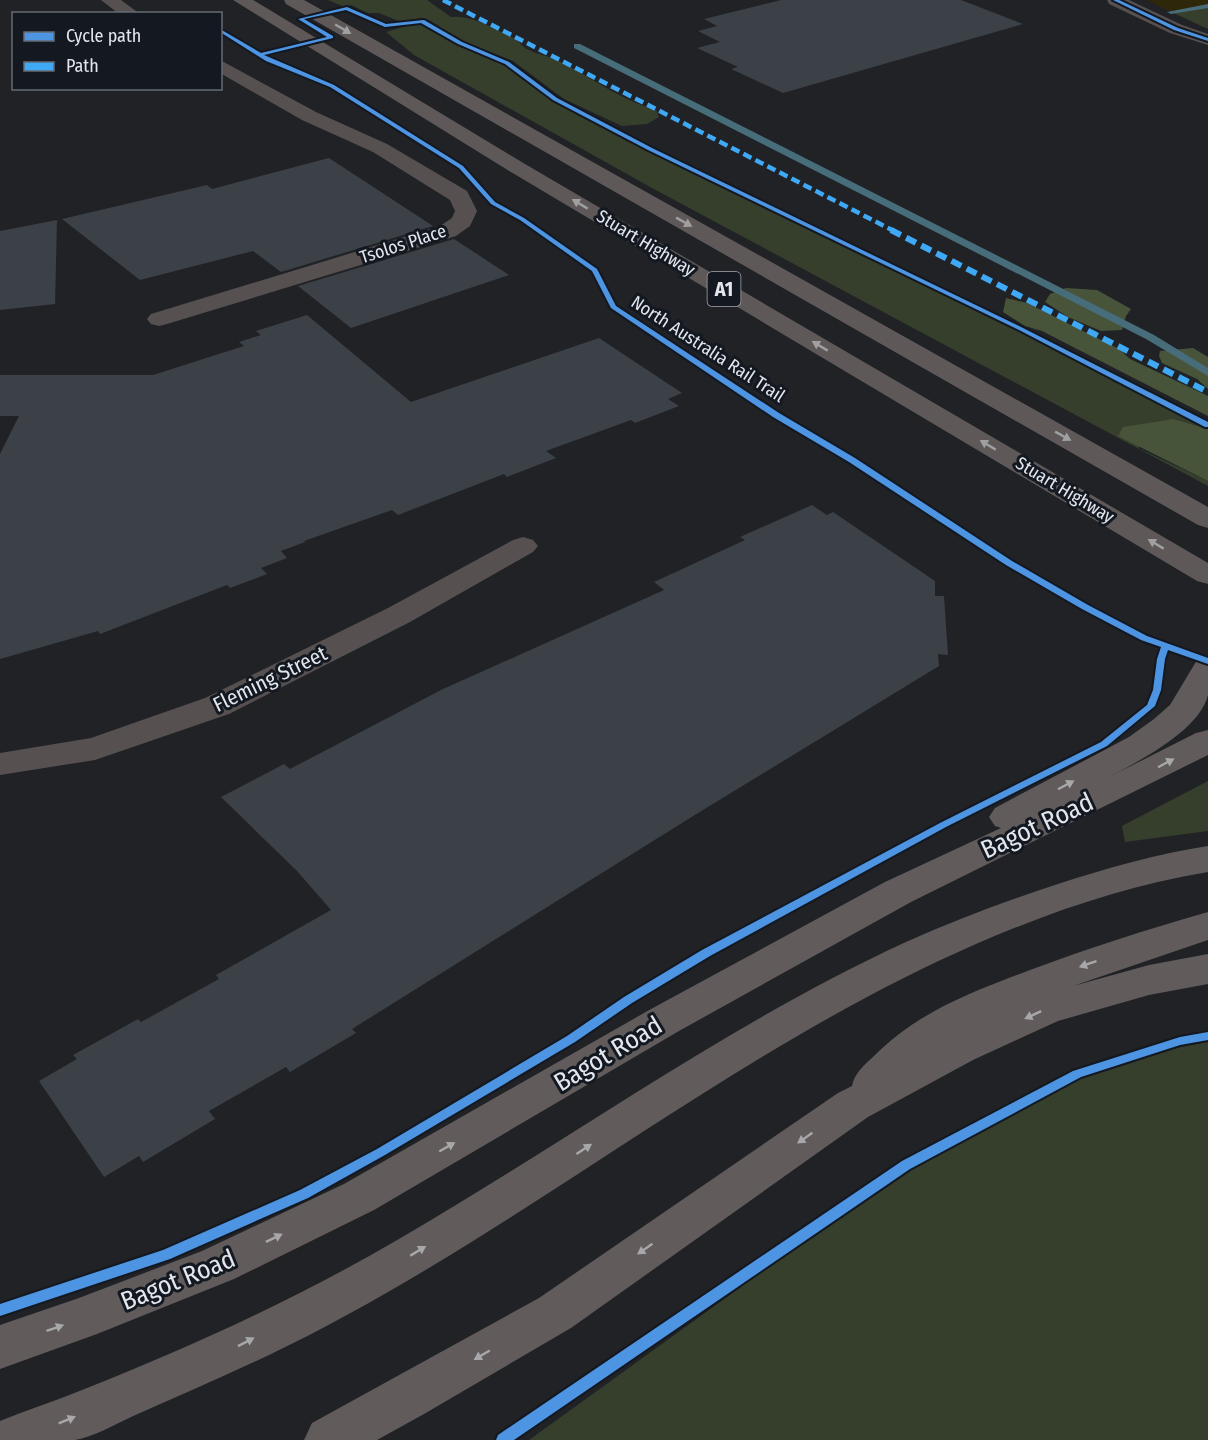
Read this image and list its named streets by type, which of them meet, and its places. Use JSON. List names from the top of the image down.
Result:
{
  "streets": {
    "highway": ["Stuart Highway", "A1"],
    "main road": ["Bagot Road"],
    "street": ["Tsolos Place", "Fleming Street"],
    "cycle path": ["North Australia Rail Trail"]
  },
  "legend": ["Cycle path", "Path"]
}
